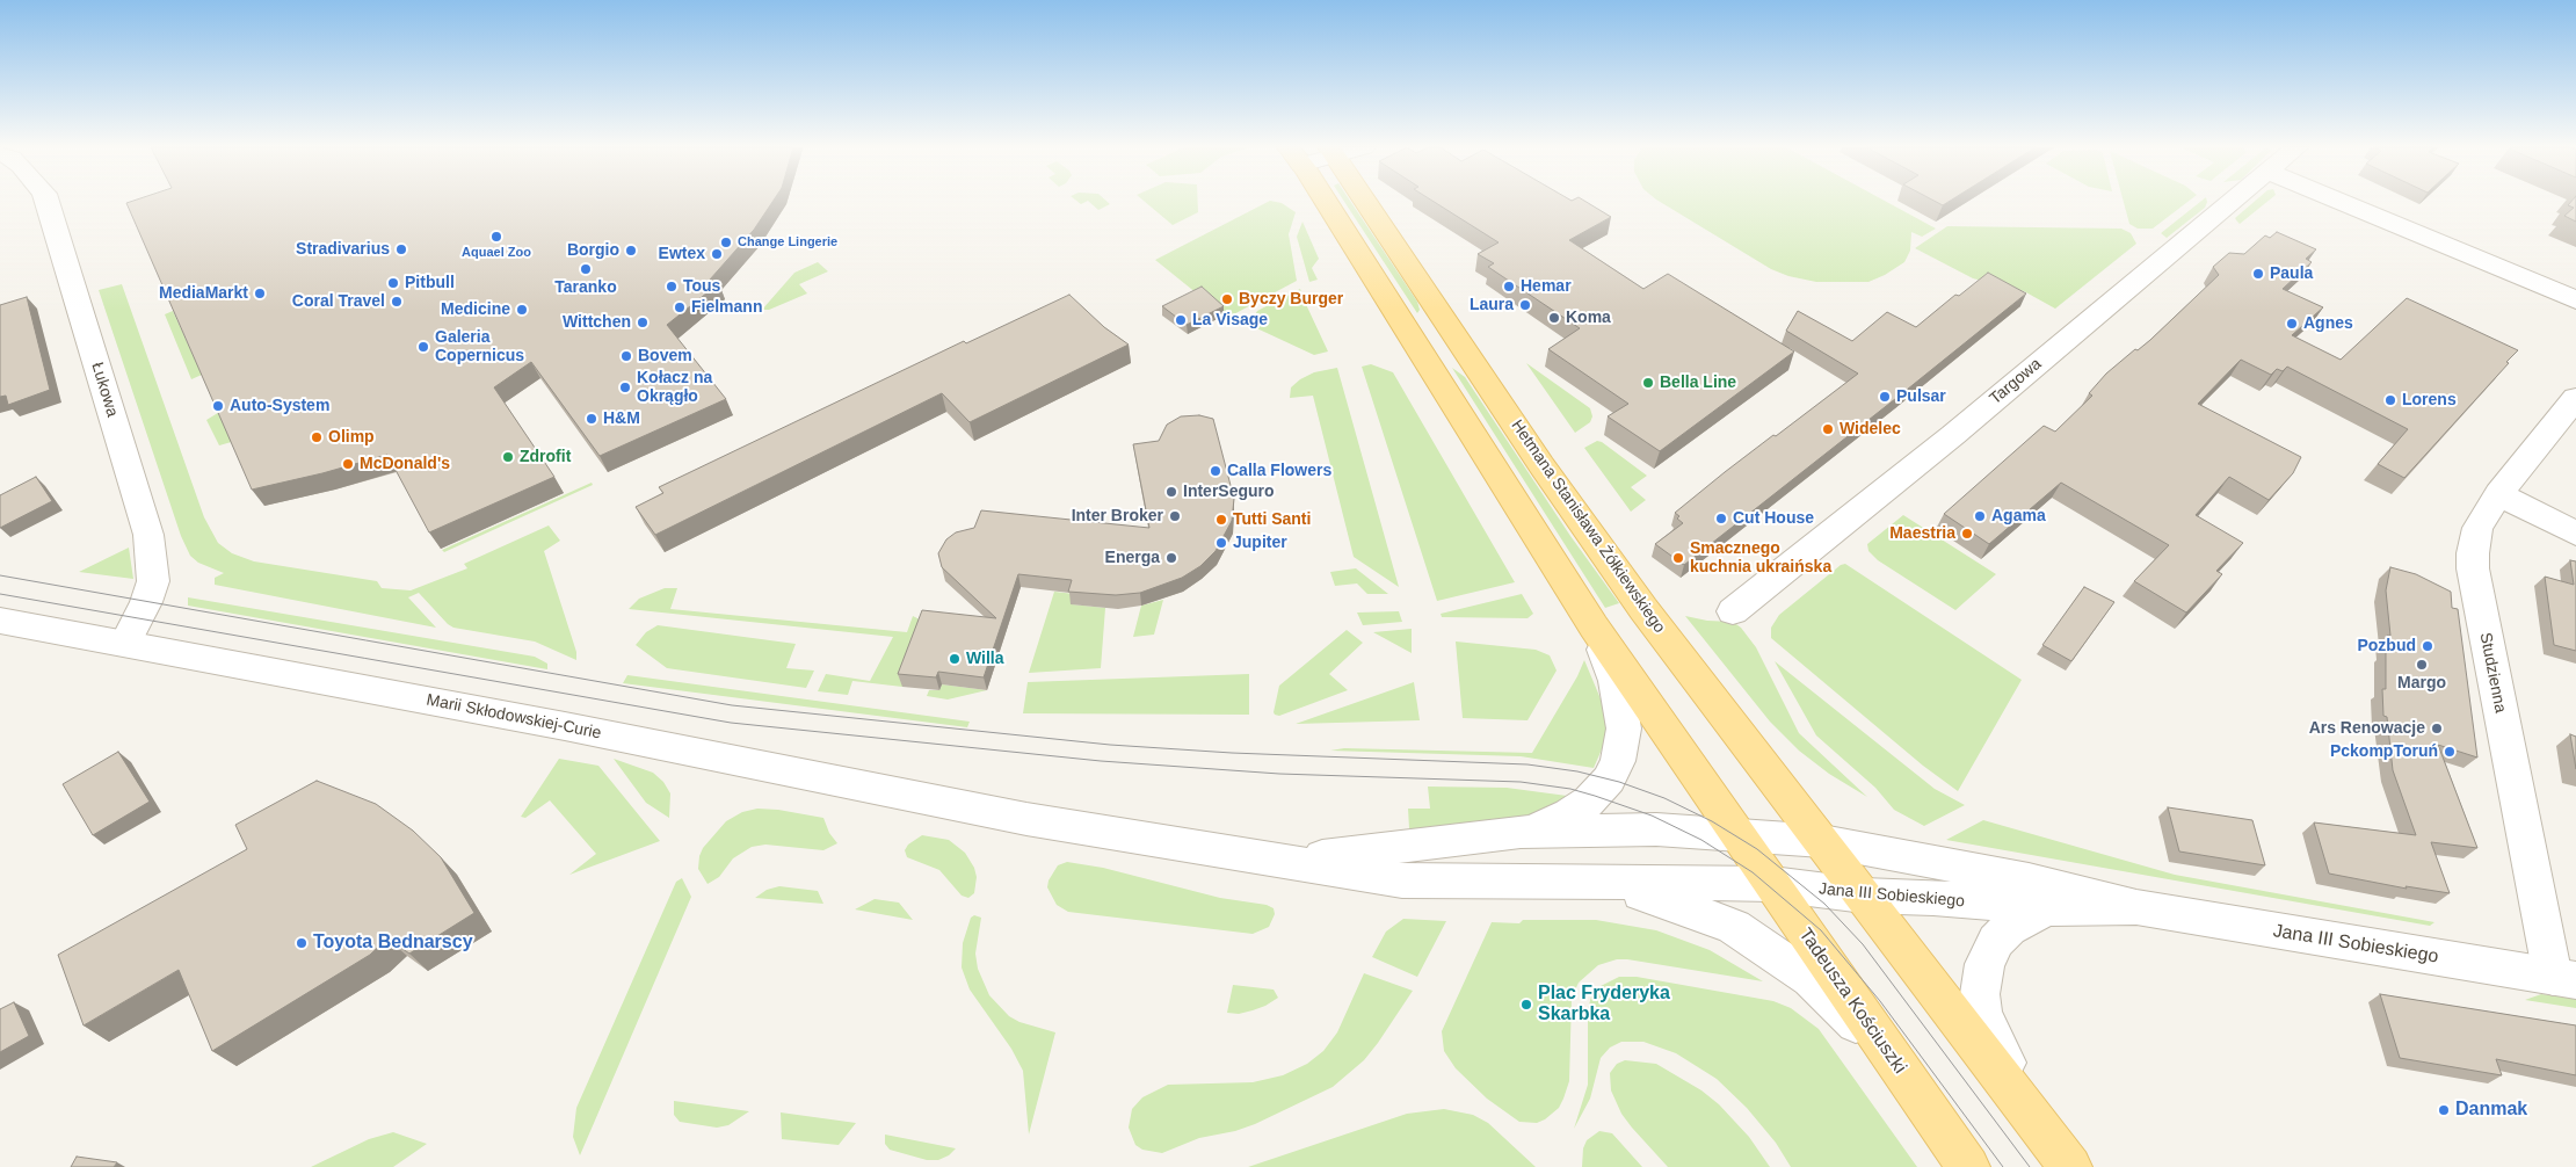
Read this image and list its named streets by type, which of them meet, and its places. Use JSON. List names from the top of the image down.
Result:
{
  "streets": {
    "main road": ["Hetmana Stanisława Żółkiewskiego", "Tadeusza Kościuszki"],
    "street": [
      "Targowa",
      "Łukowa",
      "Studzienna",
      "Marii Skłodowskiej-Curie",
      "Jana III Sobieskiego"
    ]
  },
  "crossings": [
    ["Łukowa", "Marii Skłodowskiej-Curie"],
    ["Hetmana Stanisława Żółkiewskiego", "Jana III Sobieskiego"],
    ["Studzienna", "Jana III Sobieskiego"],
    ["Jana III Sobieskiego", "Tadeusza Kościuszki"]
  ],
  "places": [
    "Aquael Zoo",
    "Change Lingerie",
    "Stradivarius",
    "Borgio",
    "Ewtex",
    "Taranko",
    "Paula",
    "Pitbull",
    "Tous",
    "Hemar",
    "MediaMarkt",
    "Byczy Burger",
    "Coral Travel",
    "Laura",
    "Fielmann",
    "Medicine",
    "Koma",
    "La Visage",
    "Wittchen",
    "Agnes",
    "Galeria Copernicus",
    "Bovem",
    "Bella Line",
    "Kołacz na Okrągło",
    "Pulsar",
    "Lorens",
    "Auto-System",
    "H&M",
    "Widelec",
    "Olimp",
    "Zdrofit",
    "McDonald's",
    "Calla Flowers",
    "InterSeguro",
    "Inter Broker",
    "Agama",
    "Cut House",
    "Tutti Santi",
    "Maestria",
    "Jupiter",
    "Energa",
    "Smacznego kuchnia ukraińska",
    "Pozbud",
    "Willa",
    "Margo",
    "Ars Renowacje",
    "PckompToruń",
    "Toyota Bednarscy",
    "Plac Fryderyka Skarbka",
    "Danmak"
  ]
}
